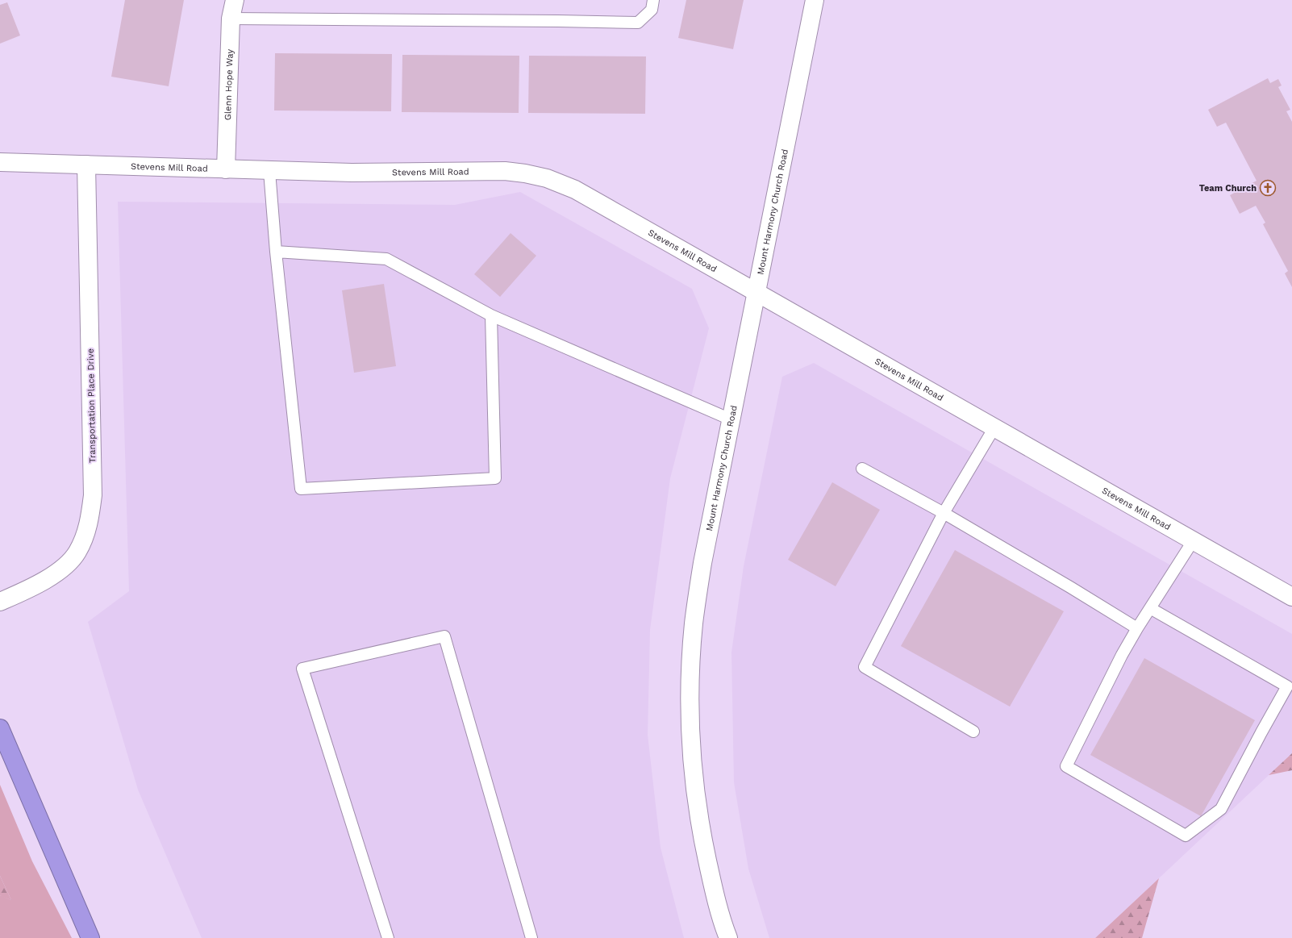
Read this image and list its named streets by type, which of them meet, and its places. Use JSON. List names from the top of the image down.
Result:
{
  "streets": {
    "street": [
      "Glenn Hope Way",
      "Stevens Mill Road",
      "Mount Harmony Church Road",
      "Transportation Place Drive"
    ]
  },
  "crossings": [
    ["Glenn Hope Way", "Stevens Mill Road"],
    ["Stevens Mill Road", "Mount Harmony Church Road"],
    ["Stevens Mill Road", "Transportation Place Drive"]
  ],
  "places": {
    "church": ["Team Church"]
  }
}
